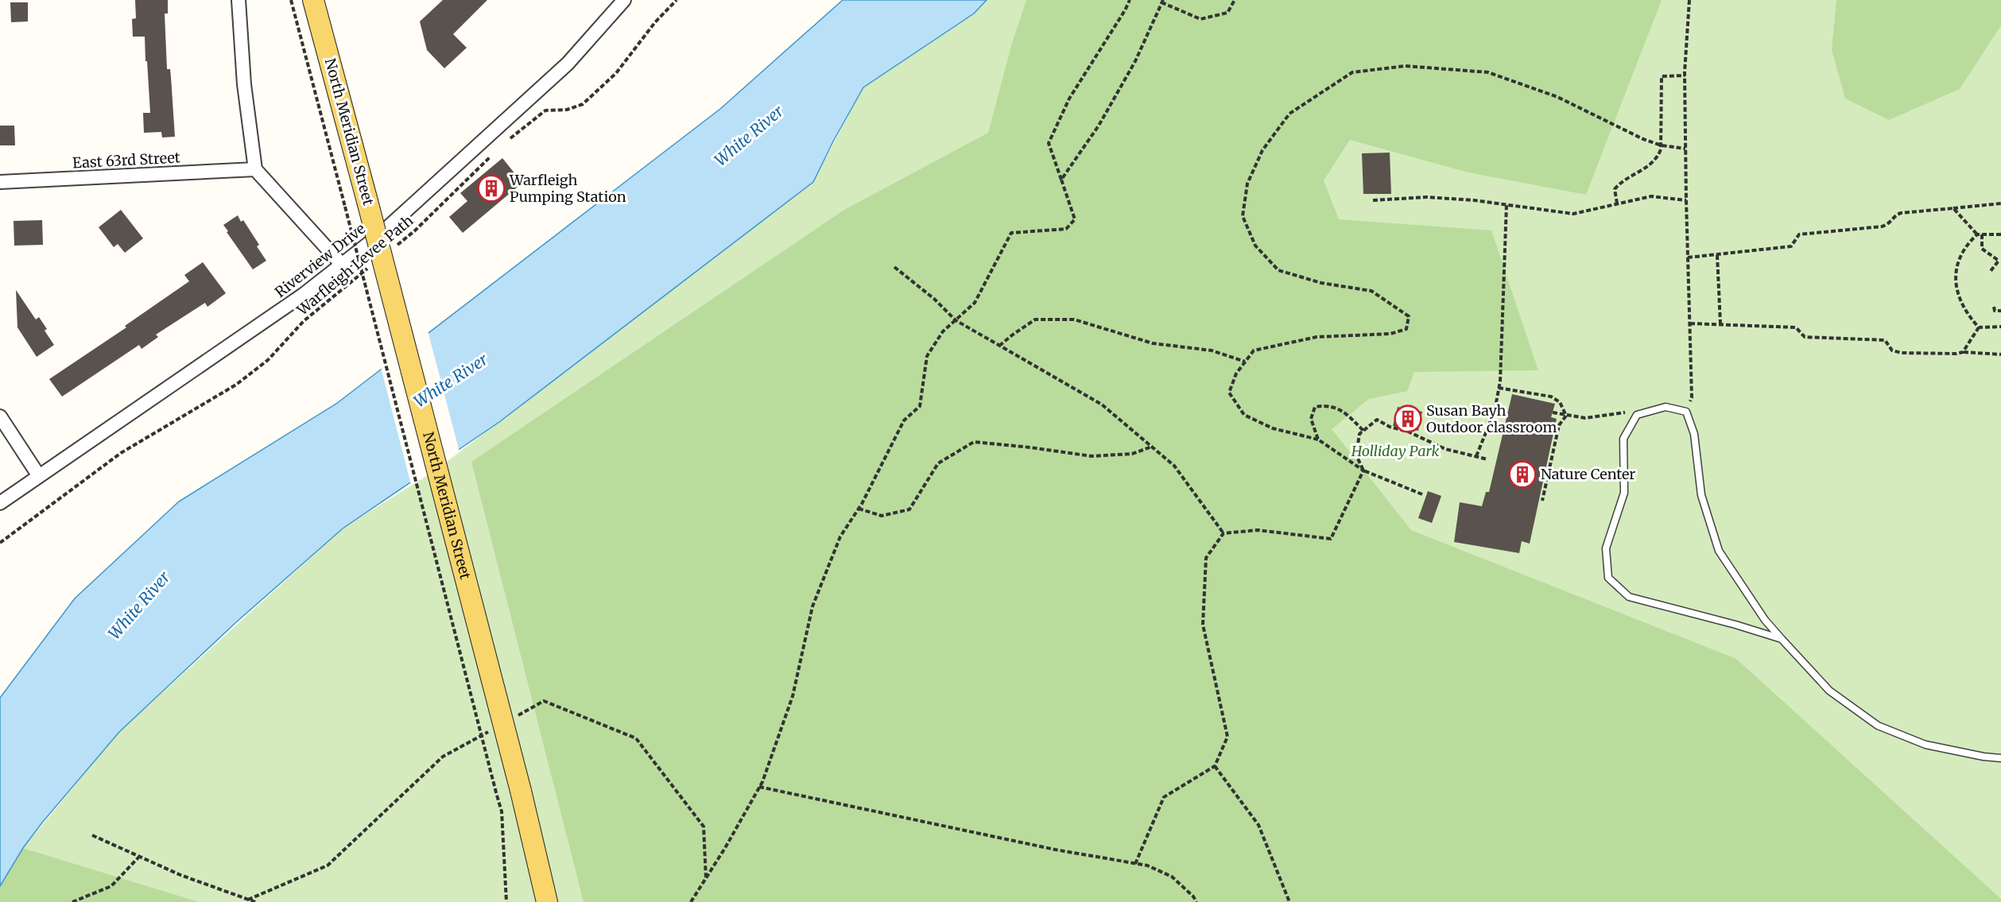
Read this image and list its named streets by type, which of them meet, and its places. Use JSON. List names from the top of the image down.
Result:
{
  "streets": {
    "main road": ["North Meridian Street"],
    "street": ["East 63rd Street", "Riverview Drive"],
    "path": ["Warfleigh Levee Path"]
  },
  "water": ["White River"],
  "parks": ["Holliday Park"],
  "places": {
    "building": ["Warfleigh Pumping Station", "Susan Bayh Outdoor classroom", "Nature Center"]
  }
}
